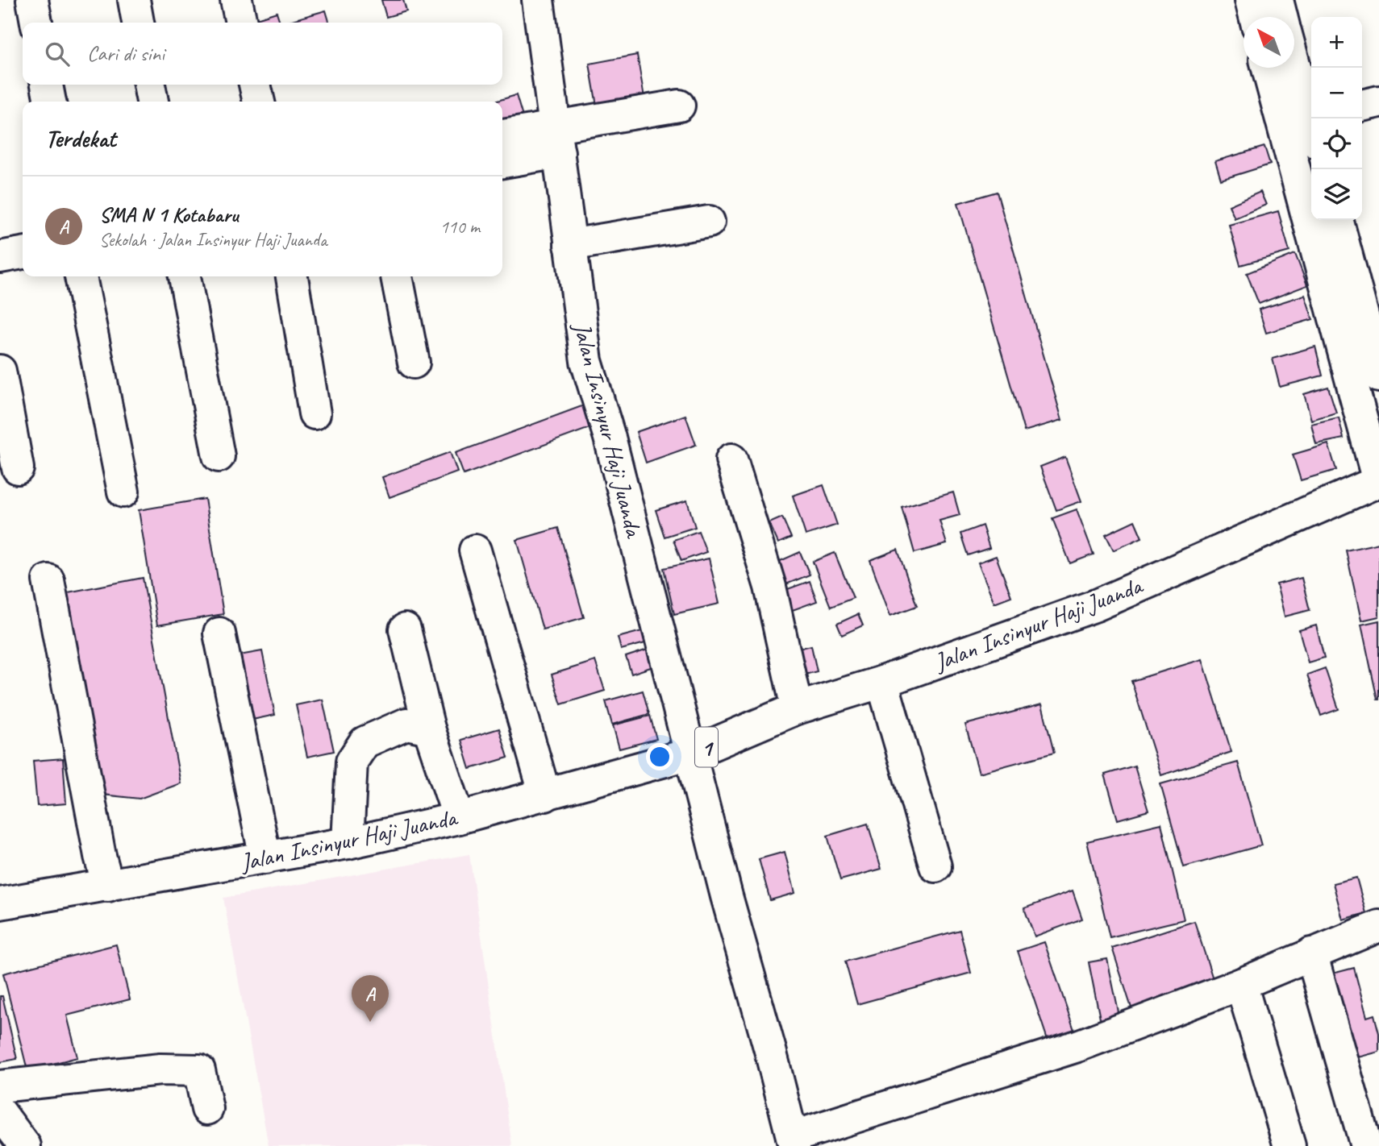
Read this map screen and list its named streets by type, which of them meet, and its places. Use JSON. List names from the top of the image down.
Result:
{
  "streets": {
    "main road": ["Jalan Insinyur Haji Juanda", "1"]
  },
  "north": "top left",
  "page": {
    "map_buttons": ["+", "−"],
    "search": "Cari di sini",
    "heading": "Terdekat",
    "list": [
      {
        "mark": "A",
        "name": "SMA N 1 Kotabaru",
        "note": "Sekolah · Jalan Insinyur Haji Juanda",
        "value": "110 m"
      }
    ],
    "pins": "A"
  }
}
